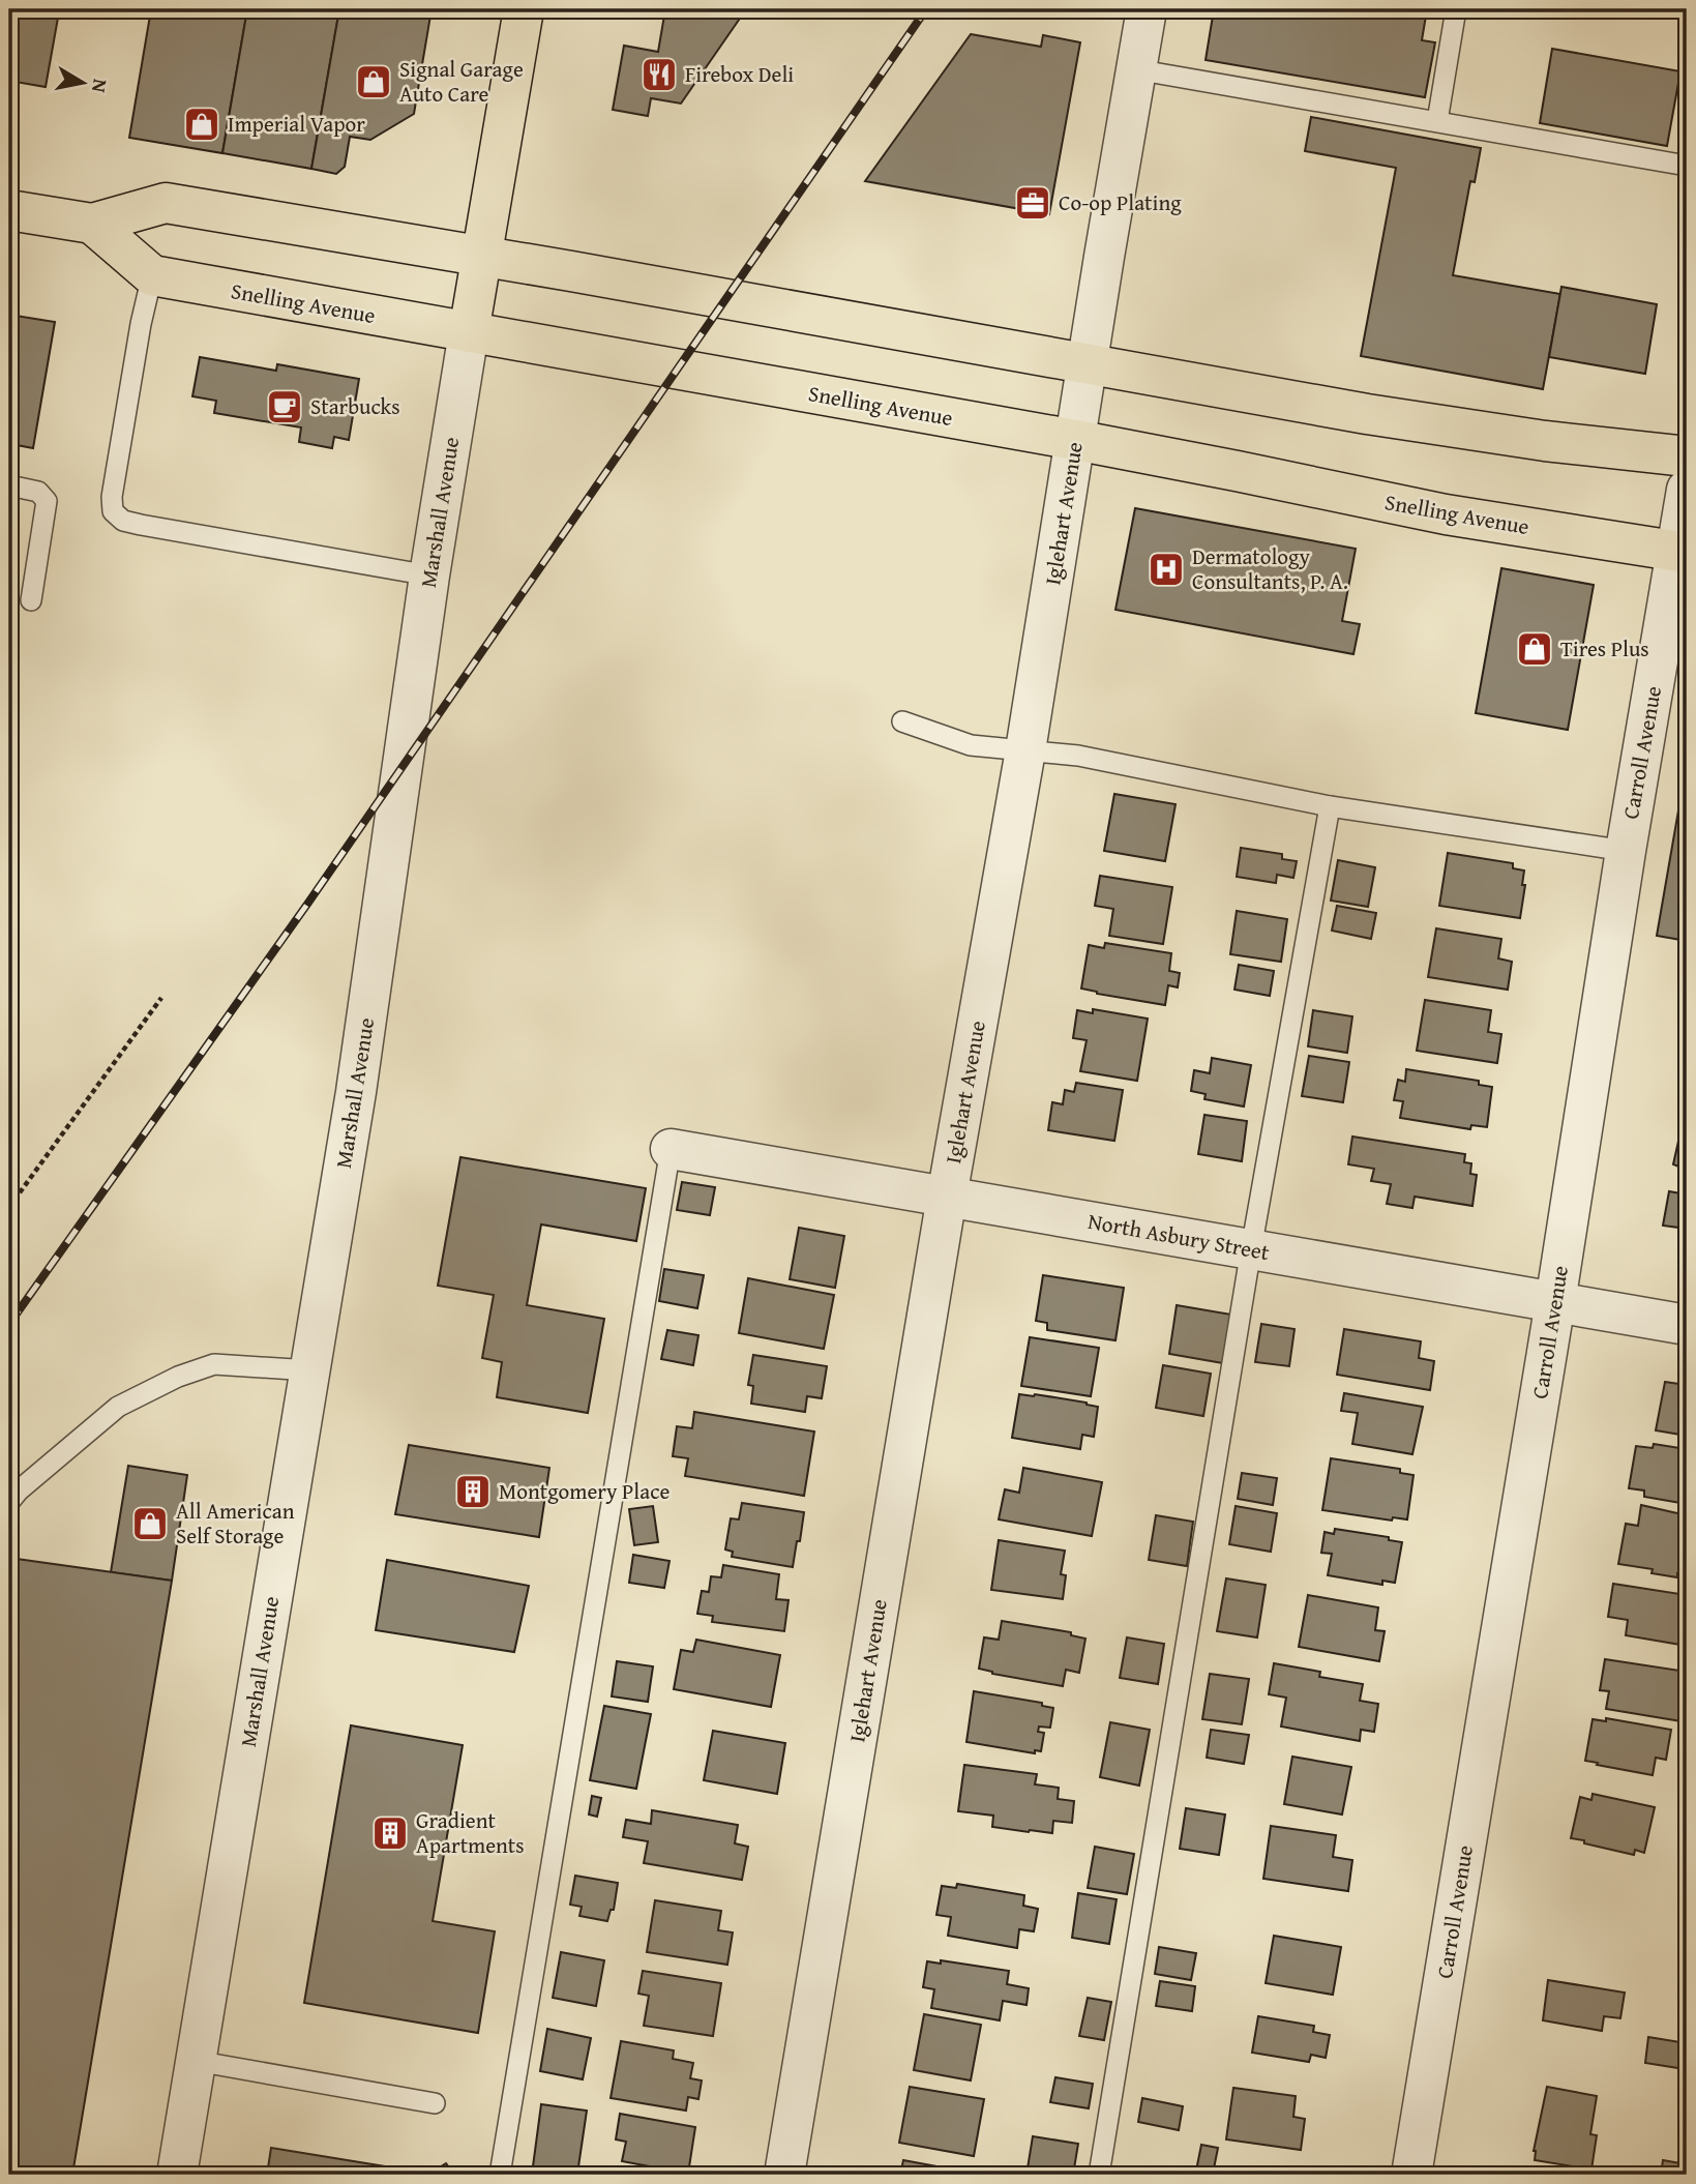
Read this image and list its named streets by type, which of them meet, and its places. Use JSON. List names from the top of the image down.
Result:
{
  "streets": {
    "main road": ["Snelling Avenue", "Marshall Avenue"],
    "street": ["Iglehart Avenue", "Carroll Avenue", "North Asbury Street"]
  },
  "crossings": [
    ["Snelling Avenue", "Marshall Avenue"],
    ["Snelling Avenue", "Iglehart Avenue"],
    ["Snelling Avenue", "Carroll Avenue"],
    ["Iglehart Avenue", "North Asbury Street"],
    ["Carroll Avenue", "North Asbury Street"]
  ],
  "places": {
    "restaurant": ["Firebox Deli"],
    "shop": [
      "Signal Garage Auto Care",
      "Imperial Vapor",
      "Tires Plus",
      "All American Self Storage"
    ],
    "office": ["Co-op Plating"],
    "cafe": ["Starbucks"],
    "hospital": ["Dermatology Consultants, P. A."],
    "building": ["Montgomery Place", "Gradient Apartments"]
  },
  "north": "right"
}
